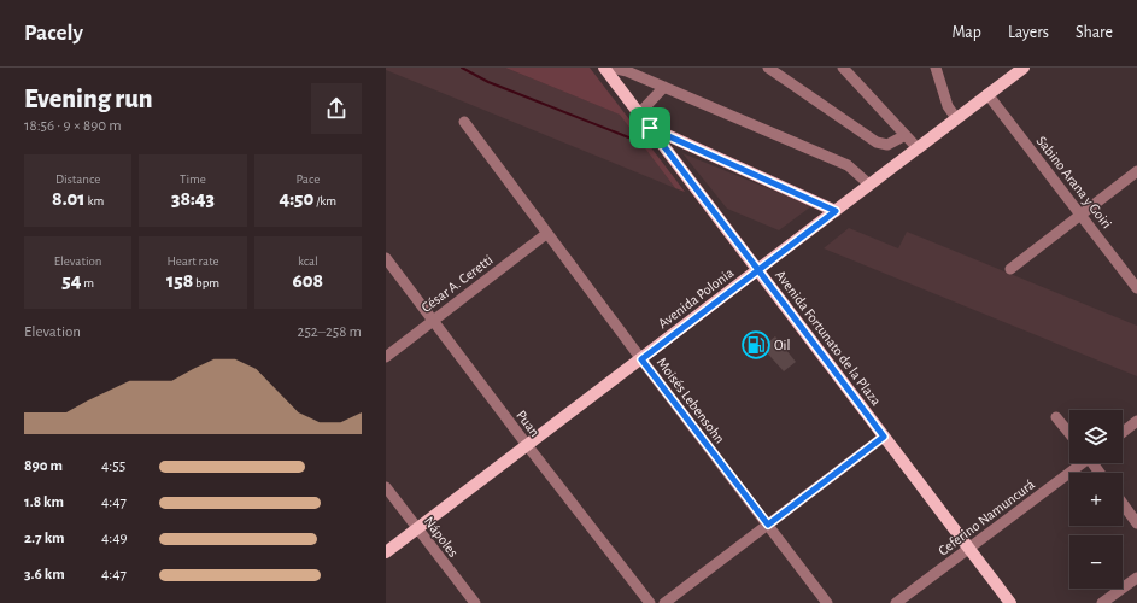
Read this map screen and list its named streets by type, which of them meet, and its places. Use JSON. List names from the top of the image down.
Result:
{
  "streets": {
    "main road": ["Avenida Polonia", "Avenida Fortunato de la Plaza"],
    "street": [
      "Sabino Arana y Goiri",
      "César A. Ceretti",
      "Moisés Lebensohn",
      "Puan",
      "Ceferino Namuncurá",
      "Nápoles"
    ]
  },
  "crossings": [
    ["Sabino Arana y Goiri", "Avenida Polonia"],
    ["César A. Ceretti", "Moisés Lebensohn"],
    ["César A. Ceretti", "Puan"],
    ["Avenida Polonia", "Avenida Fortunato de la Plaza"],
    ["Avenida Polonia", "Moisés Lebensohn"],
    ["Avenida Polonia", "Puan"],
    ["Avenida Polonia", "Nápoles"],
    ["Avenida Fortunato de la Plaza", "Ceferino Namuncurá"]
  ],
  "places": {
    "fuel station": ["Oil"]
  },
  "page": {
    "header": "Pacely",
    "nav": ["Map", "Layers", "Share"],
    "heading": ["Evening run", "18:56 · 9 × 890 m"],
    "stats": [
      ["Distance", "8.01 km"],
      ["Time", "38:43"],
      ["Pace", "4:50 /km"],
      ["Elevation", "54 m"],
      ["Heart rate", "158 bpm"],
      ["kcal", "608"]
    ],
    "chart": ["Elevation", "252–258 m"],
    "map_buttons": ["+", "−"],
    "list": [
      {
        "name": "890 m",
        "note": "4:55"
      },
      {
        "name": "1.8 km",
        "note": "4:47"
      },
      {
        "name": "2.7 km",
        "note": "4:49"
      },
      {
        "name": "3.6 km",
        "note": "4:47"
      }
    ]
  }
}
